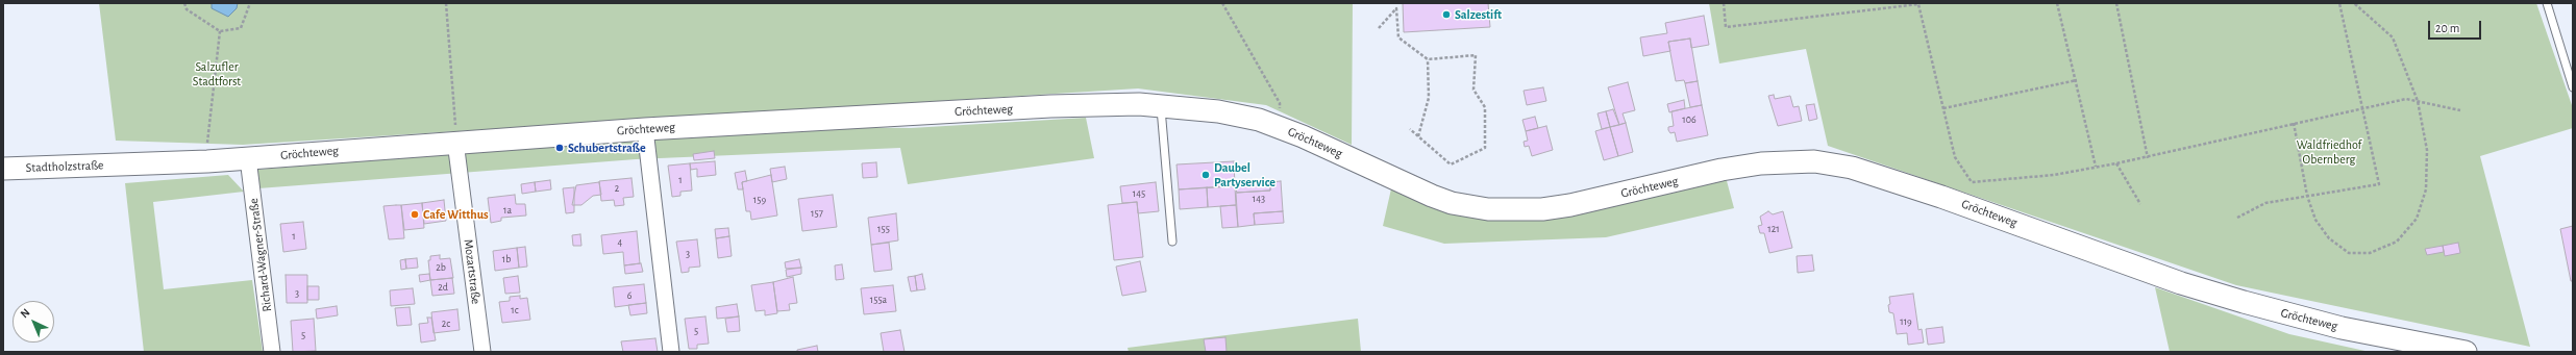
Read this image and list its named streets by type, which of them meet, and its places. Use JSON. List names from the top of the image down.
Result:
{
  "streets": {
    "street": [
      "Gröchteweg",
      "Stadtholzstraße",
      "Richard-Wagner-Straße",
      "Mozartstraße"
    ]
  },
  "crossings": [
    ["Gröchteweg", "Stadtholzstraße"],
    ["Gröchteweg", "Richard-Wagner-Straße"],
    ["Gröchteweg", "Mozartstraße"]
  ],
  "parks": ["Salzufler Stadtforst", "Waldfriedhof Obernberg"],
  "places": [
    "Salzestift",
    "Schubertstraße",
    "Daubel Partyservice",
    "Cafe Witthus"
  ],
  "house_numbers": [
    "106",
    "1",
    "2",
    "145",
    "143",
    "159",
    "1a",
    "157",
    "155",
    "121",
    "1",
    "4",
    "3",
    "1b",
    "2b",
    "2d",
    "3",
    "6",
    "155a",
    "1c",
    "119",
    "2c",
    "5",
    "5"
  ],
  "scale_bar": "20 m",
  "north": "top left"
}
